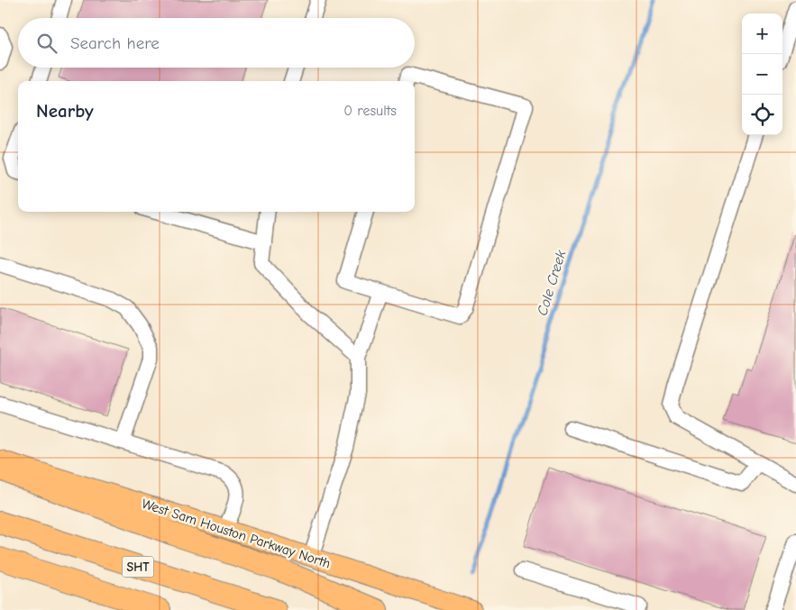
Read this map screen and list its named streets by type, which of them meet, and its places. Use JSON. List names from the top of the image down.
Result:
{
  "streets": {
    "highway": ["SHT"],
    "main road": ["West Sam Houston Parkway North"]
  },
  "water": ["Cole Creek"],
  "page": {
    "map_buttons": ["+", "−"],
    "search": "Search here",
    "heading": ["Nearby", "0 results"]
  }
}
